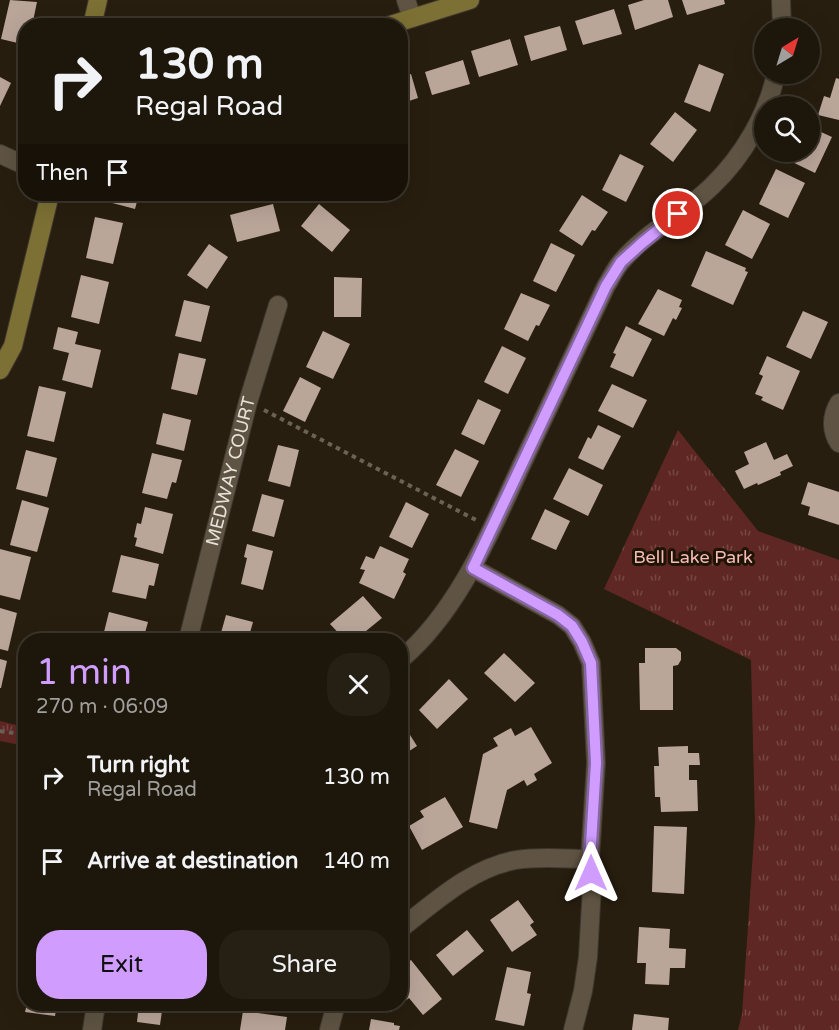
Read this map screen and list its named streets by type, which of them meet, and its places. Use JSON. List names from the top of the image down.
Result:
{
  "streets": {
    "street": ["MEDWAY COURT"]
  },
  "parks": ["Bell Lake Park"],
  "north": "top right",
  "page": {
    "turn": ["130 m", "Regal Road"],
    "then": "Then",
    "heading": ["1 min", "270 m · 06:09"],
    "list": [
      {
        "name": "Turn right",
        "note": "Regal Road",
        "value": "130 m"
      },
      {
        "name": "Arrive at destination",
        "value": "140 m"
      }
    ],
    "buttons": ["Exit", "Share"]
  }
}
